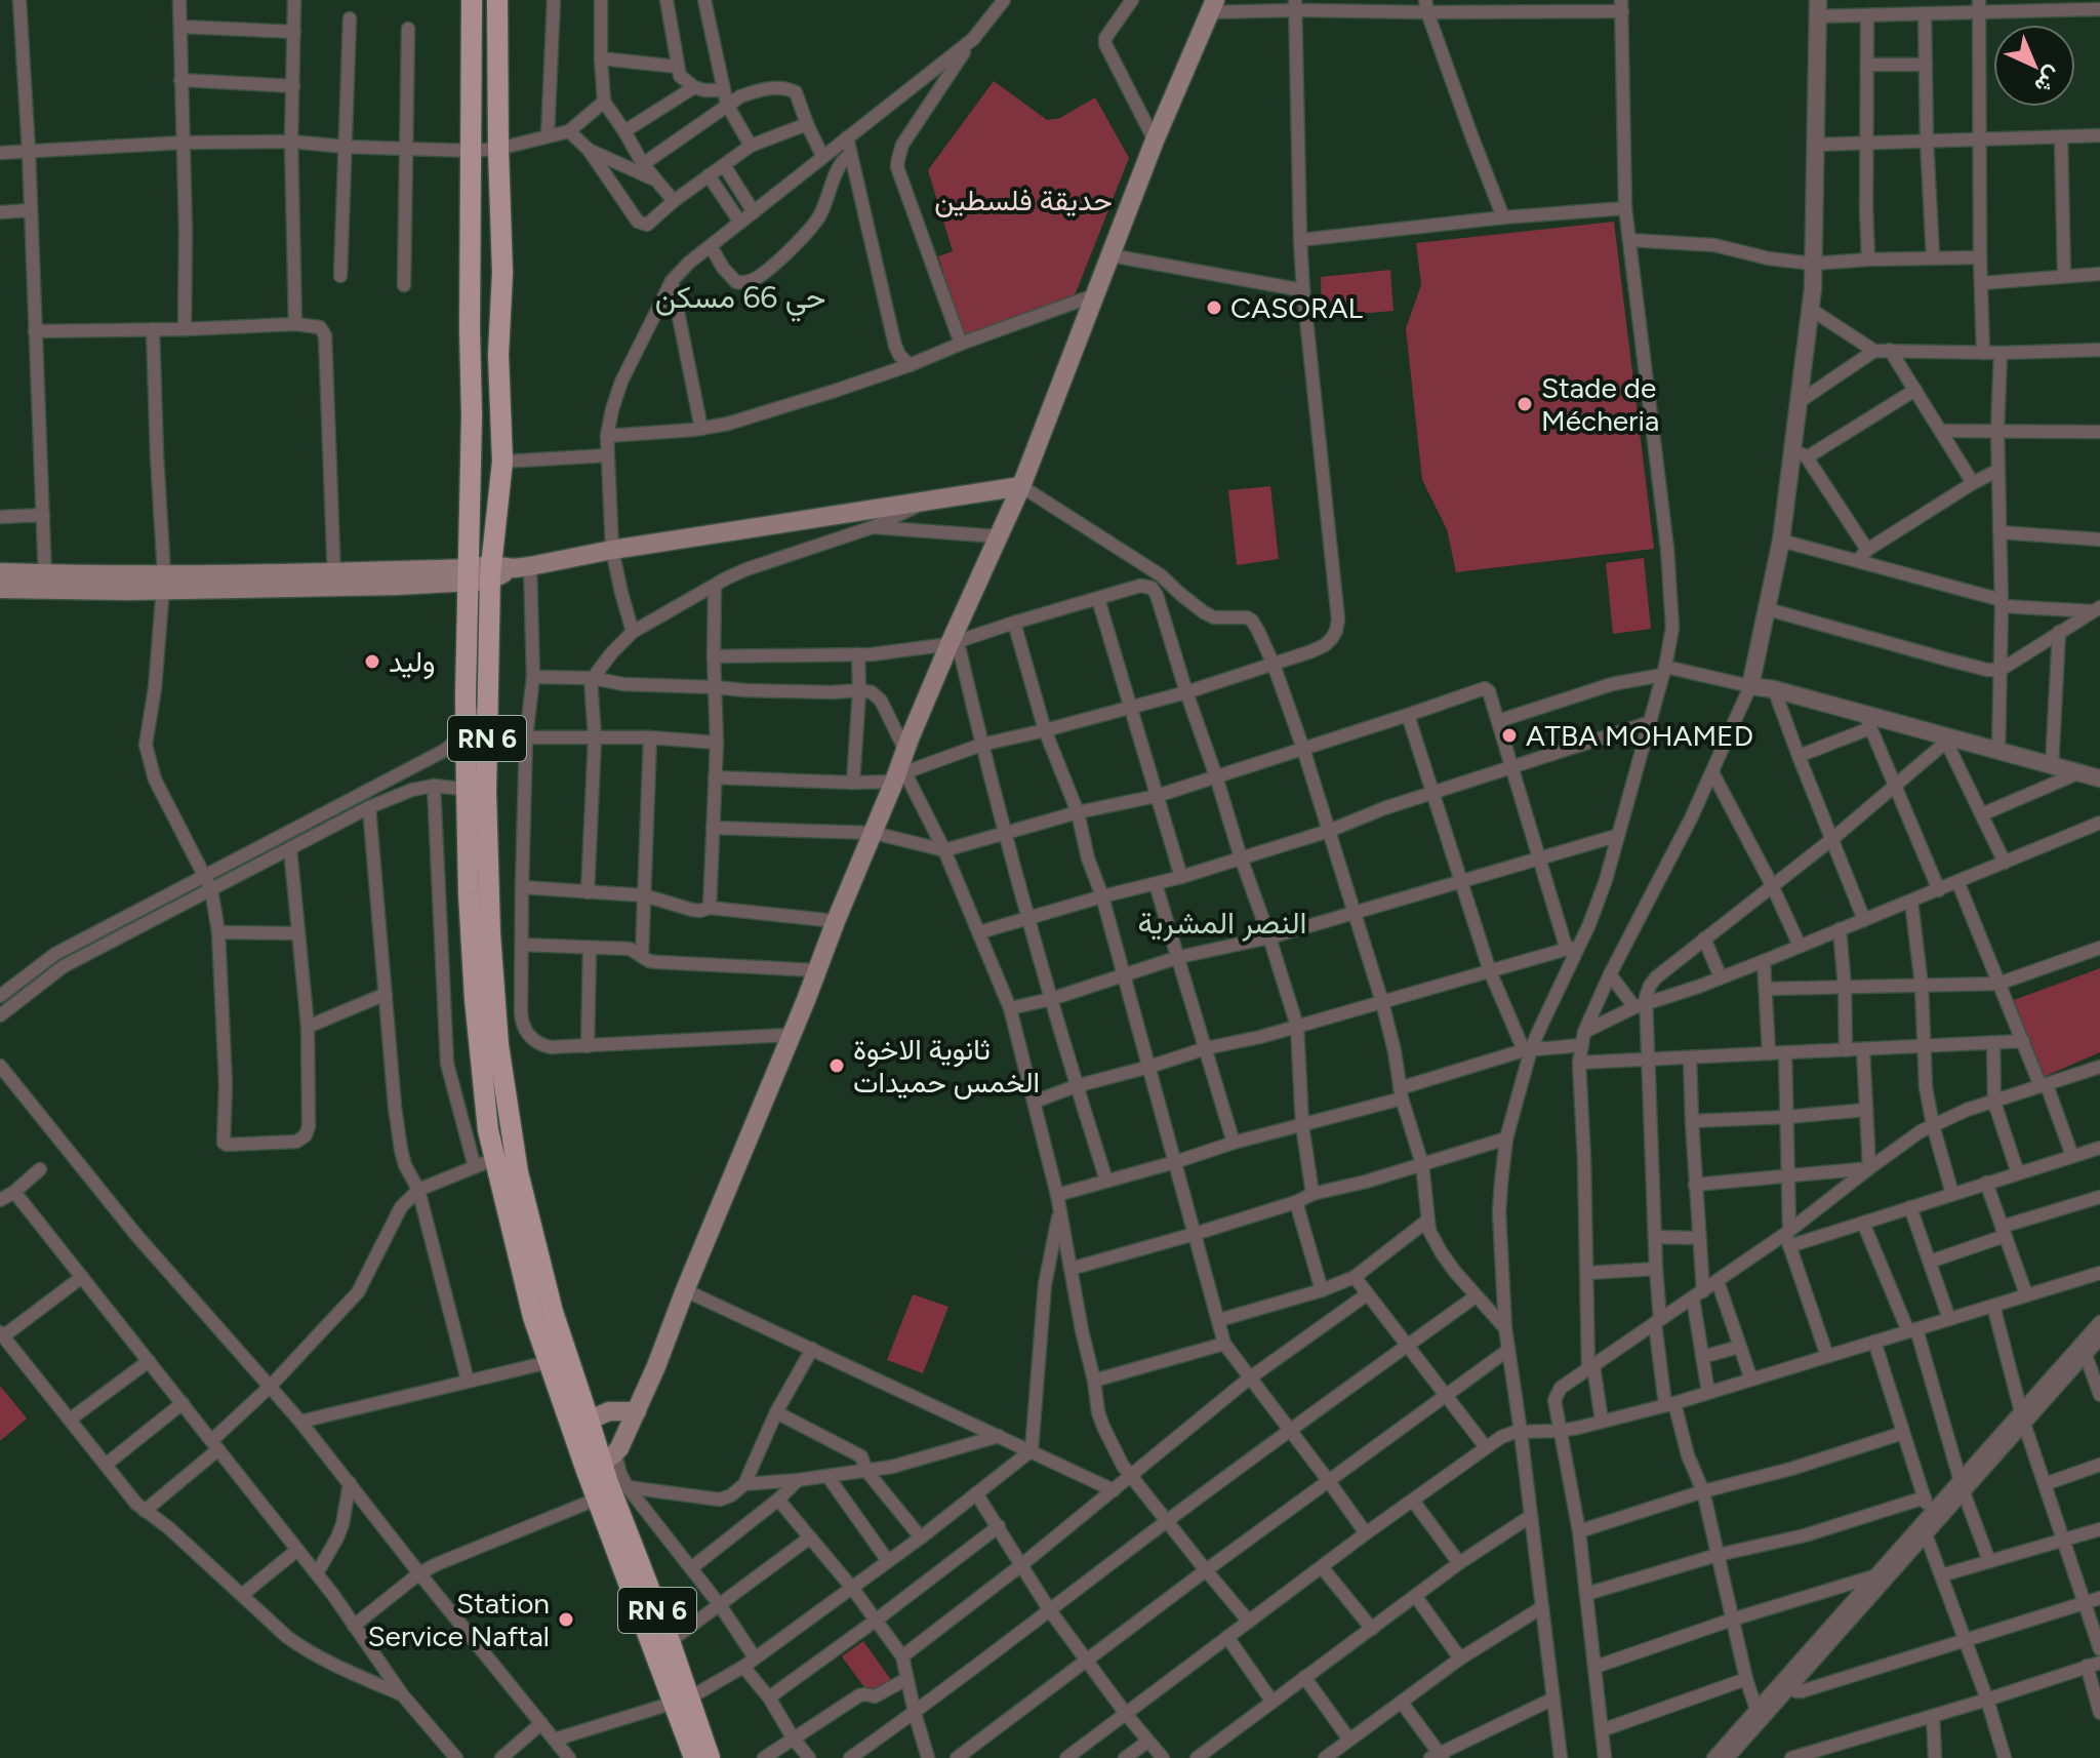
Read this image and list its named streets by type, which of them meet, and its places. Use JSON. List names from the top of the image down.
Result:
{
  "streets": {
    "main road": ["RN 6"]
  },
  "districts": ["حي 66 مسكن", "النصر المشرية"],
  "parks": ["حديقة فلسطين"],
  "places": [
    "CASORAL",
    "Stade de Mécheria",
    "وليد",
    "ATBA MOHAMED",
    "ثانوية الاخوة الخمس حميدات",
    "Station Service Naftal"
  ],
  "north": "bottom right"
}
